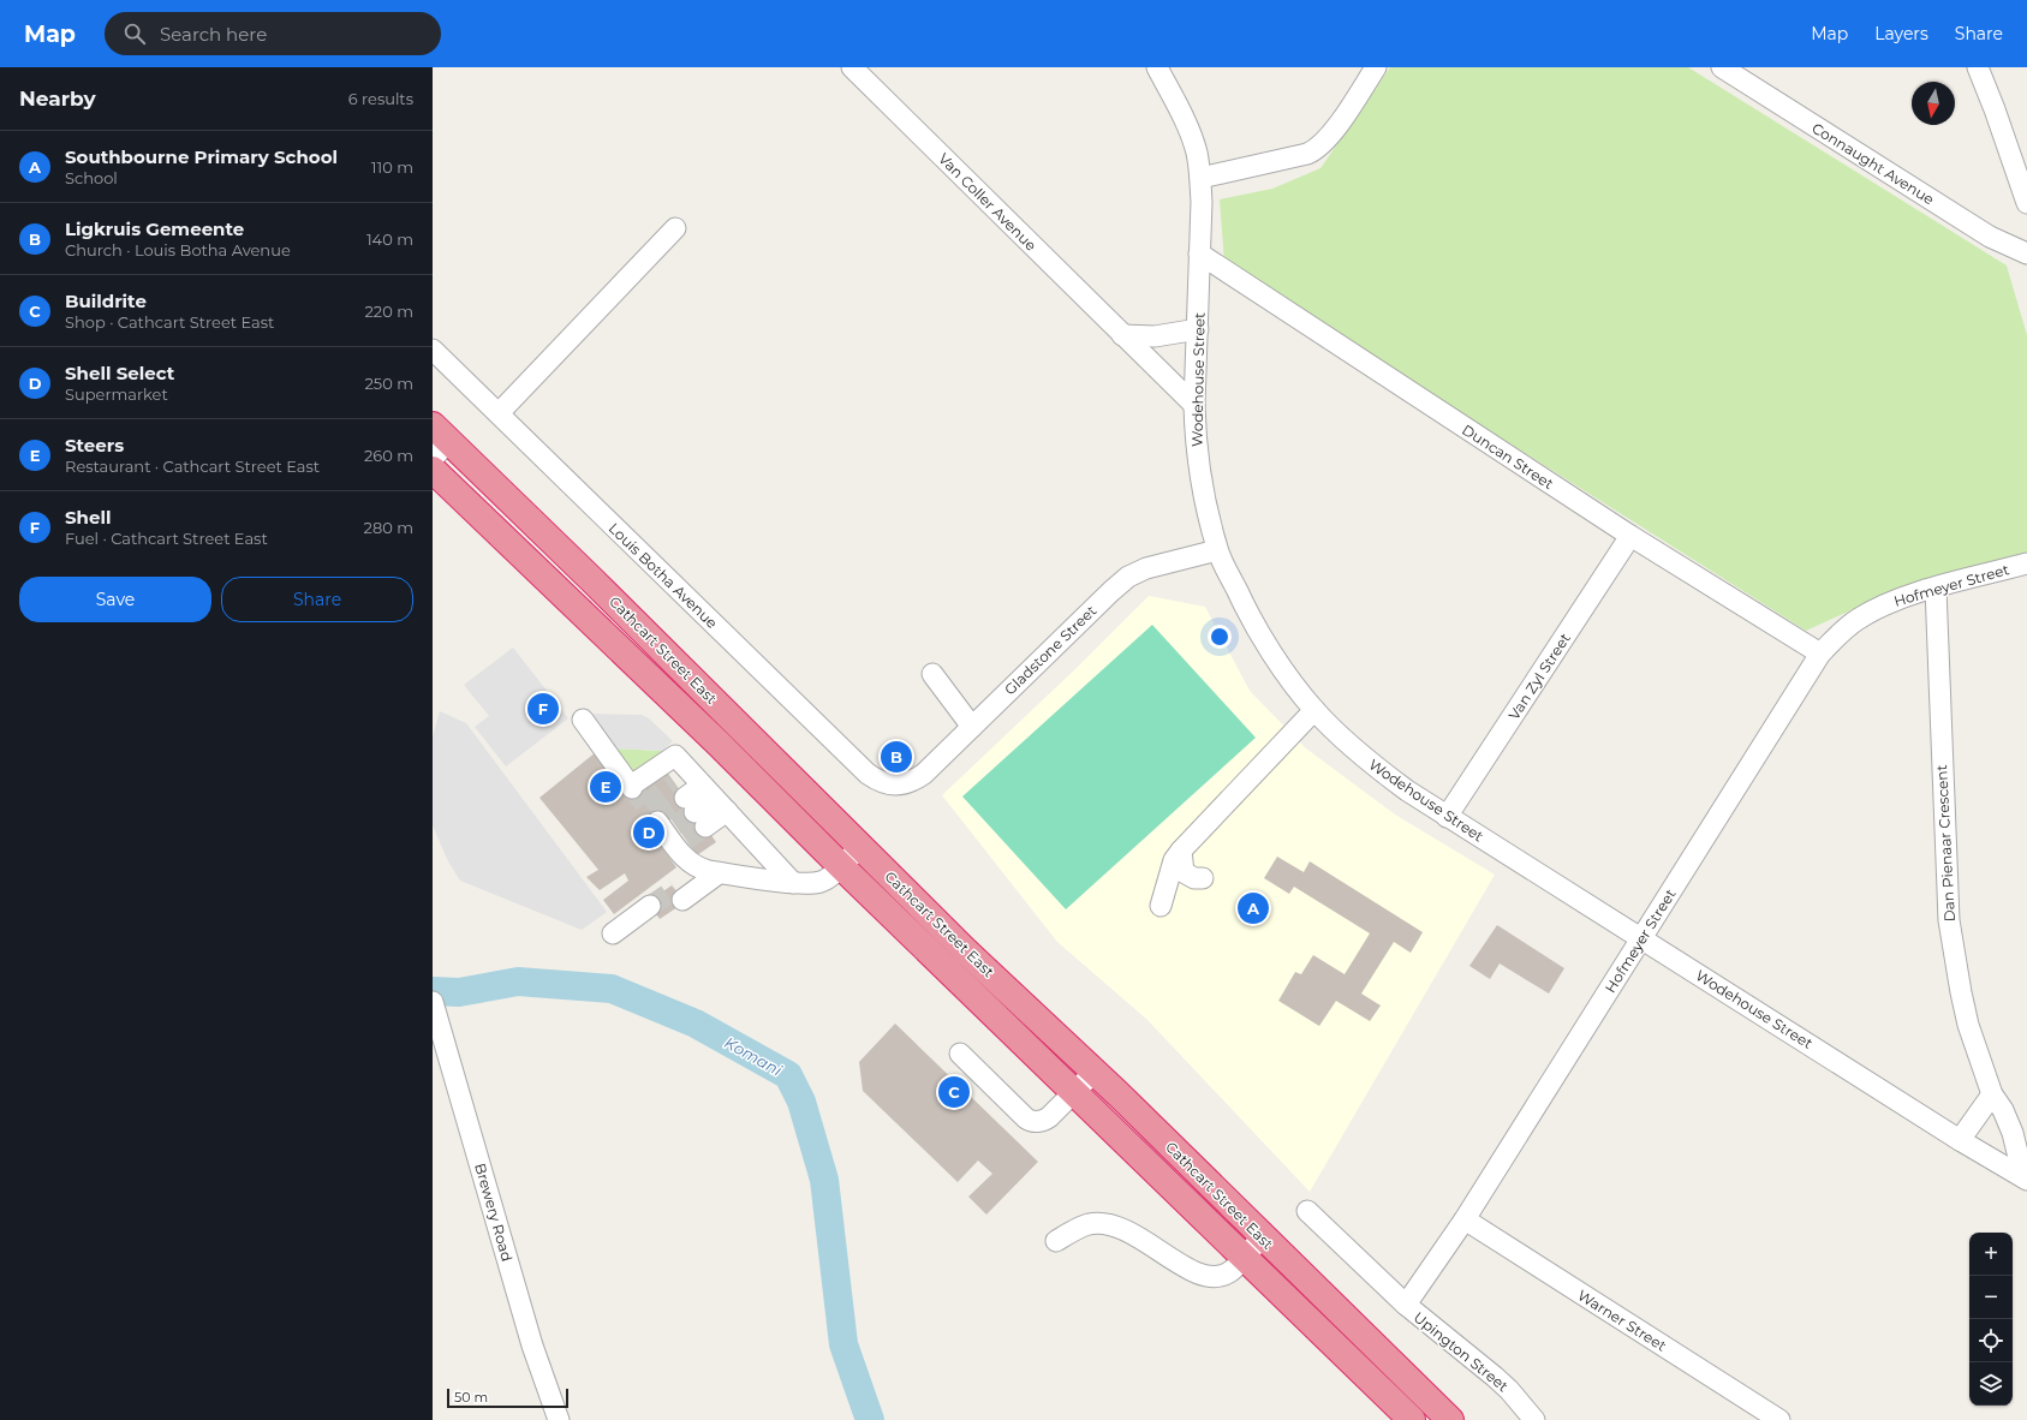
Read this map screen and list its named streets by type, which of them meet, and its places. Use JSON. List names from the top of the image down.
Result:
{
  "streets": {
    "highway": ["Cathcart Street East"],
    "street": [
      "Connaught Avenue",
      "Van Coller Avenue",
      "Wodehouse Street",
      "Duncan Street",
      "Louis Botha Avenue",
      "Hofmeyer Street",
      "Gladstone Street",
      "Van Zyl Street",
      "Dan Pienaar Crescent",
      "Brewery Road",
      "Warner Street",
      "Upington Street"
    ]
  },
  "crossings": [
    ["Van Coller Avenue", "Wodehouse Street"],
    ["Wodehouse Street", "Duncan Street"],
    ["Wodehouse Street", "Hofmeyer Street"],
    ["Wodehouse Street", "Gladstone Street"],
    ["Wodehouse Street", "Van Zyl Street"],
    ["Wodehouse Street", "Dan Pienaar Crescent"],
    ["Duncan Street", "Hofmeyer Street"],
    ["Duncan Street", "Van Zyl Street"],
    ["Louis Botha Avenue", "Gladstone Street"],
    ["Hofmeyer Street", "Dan Pienaar Crescent"],
    ["Hofmeyer Street", "Warner Street"],
    ["Hofmeyer Street", "Upington Street"]
  ],
  "water": ["Komani"],
  "scale_bar": "50 m",
  "north": "bottom",
  "page": {
    "header": "Map",
    "search": "Search here",
    "nav": ["Map", "Layers", "Share"],
    "heading": ["Nearby", "6 results"],
    "list": [
      {
        "mark": "A",
        "name": "Southbourne Primary School",
        "note": "School",
        "value": "110 m"
      },
      {
        "mark": "B",
        "name": "Ligkruis Gemeente",
        "note": "Church · Louis Botha Avenue",
        "value": "140 m"
      },
      {
        "mark": "C",
        "name": "Buildrite",
        "note": "Shop · Cathcart Street East",
        "value": "220 m"
      },
      {
        "mark": "D",
        "name": "Shell Select",
        "note": "Supermarket",
        "value": "250 m"
      },
      {
        "mark": "E",
        "name": "Steers",
        "note": "Restaurant · Cathcart Street East",
        "value": "260 m"
      },
      {
        "mark": "F",
        "name": "Shell",
        "note": "Fuel · Cathcart Street East",
        "value": "280 m"
      }
    ],
    "buttons": ["Save", "Share"],
    "pins": [
      "F",
      "B",
      "E",
      "D",
      "A",
      "C"
    ],
    "map_buttons": ["+", "−"],
    "scale": "50 m"
  }
}
